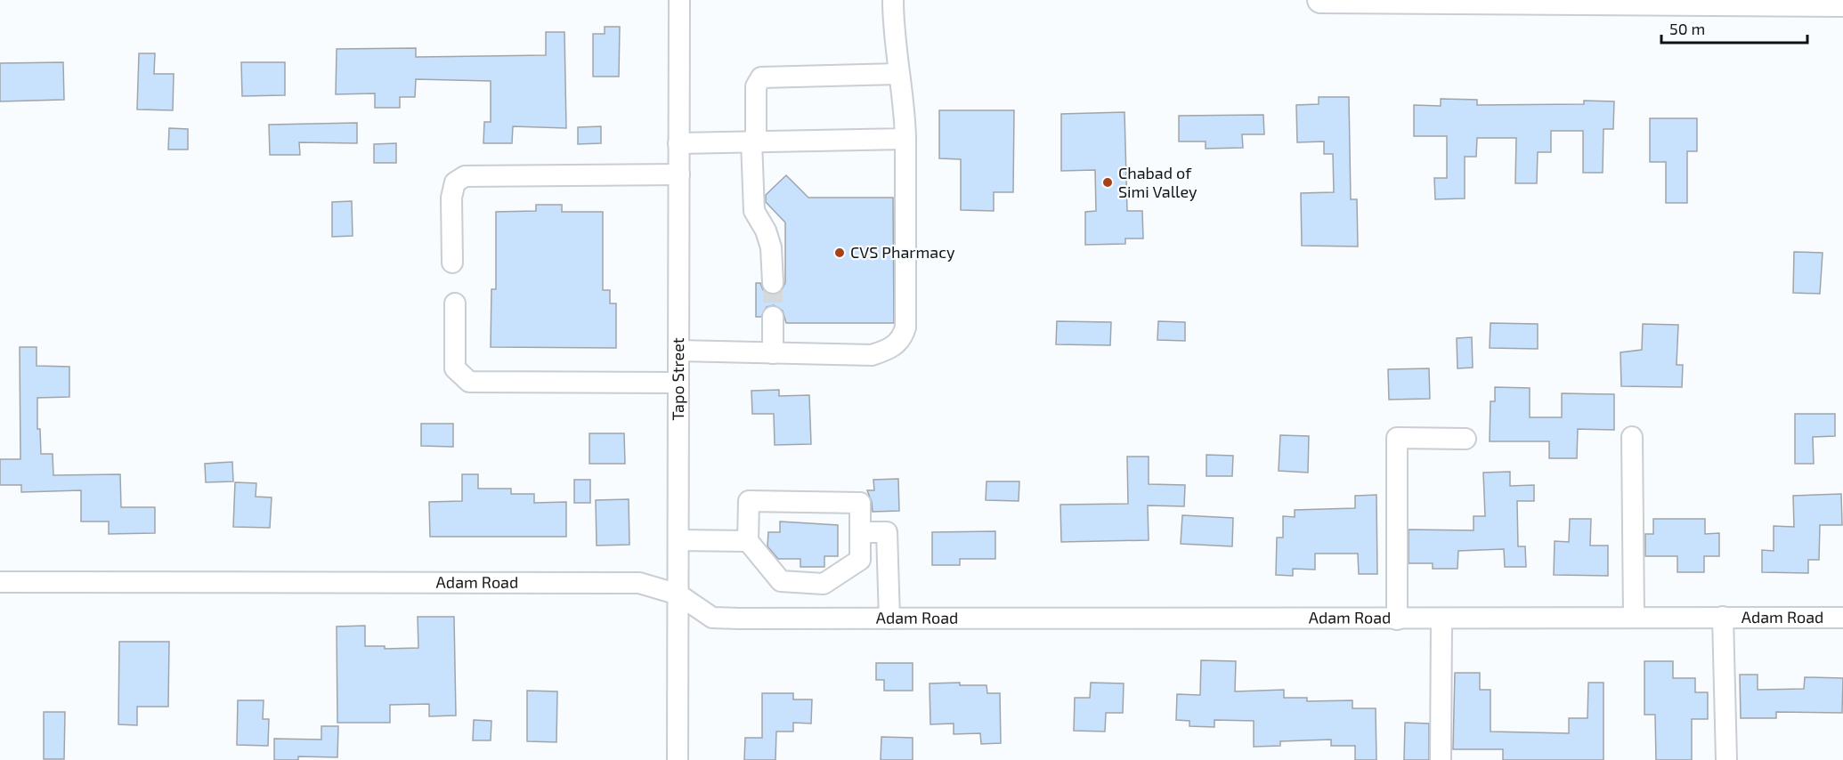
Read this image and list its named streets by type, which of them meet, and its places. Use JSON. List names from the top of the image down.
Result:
{
  "streets": {
    "street": ["Tapo Street", "Adam Road"]
  },
  "crossings": [
    ["Tapo Street", "Adam Road"]
  ],
  "places": ["Chabad of Simi Valley", "CVS Pharmacy"],
  "scale_bar": "50 m"
}
